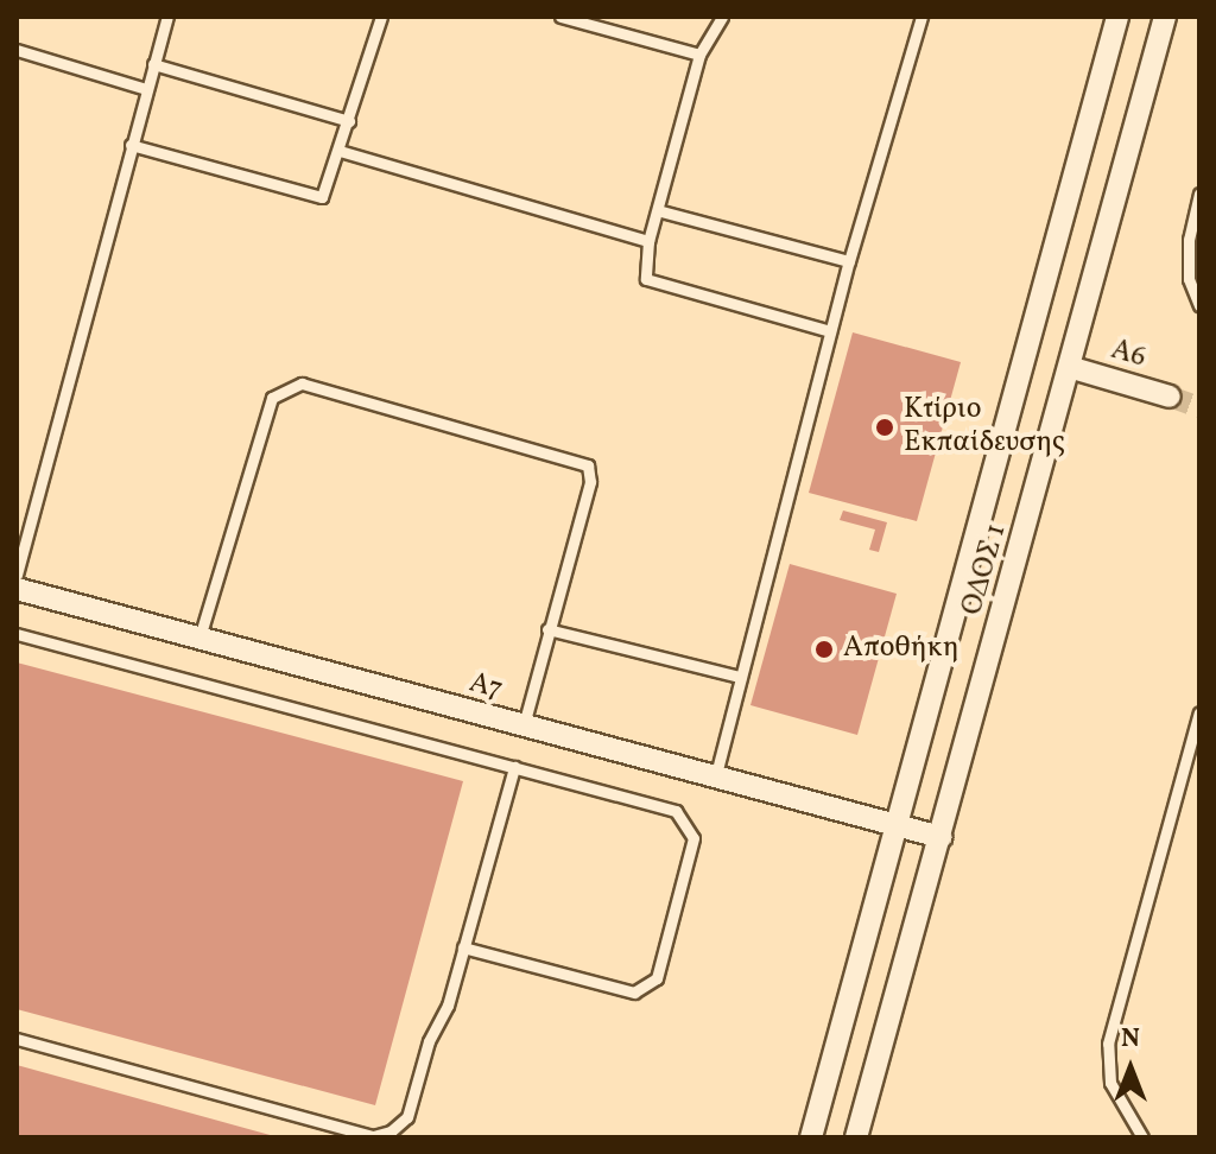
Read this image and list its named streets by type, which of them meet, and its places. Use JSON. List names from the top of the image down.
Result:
{
  "streets": {
    "street": ["Α6", "ΟΔΟΣ 1", "Α7"]
  },
  "crossings": [
    ["Α6", "ΟΔΟΣ 1"],
    ["ΟΔΟΣ 1", "Α7"]
  ],
  "places": ["Κτίριο Εκπαίδευσης", "Αποθήκη"],
  "north": "top"
}
